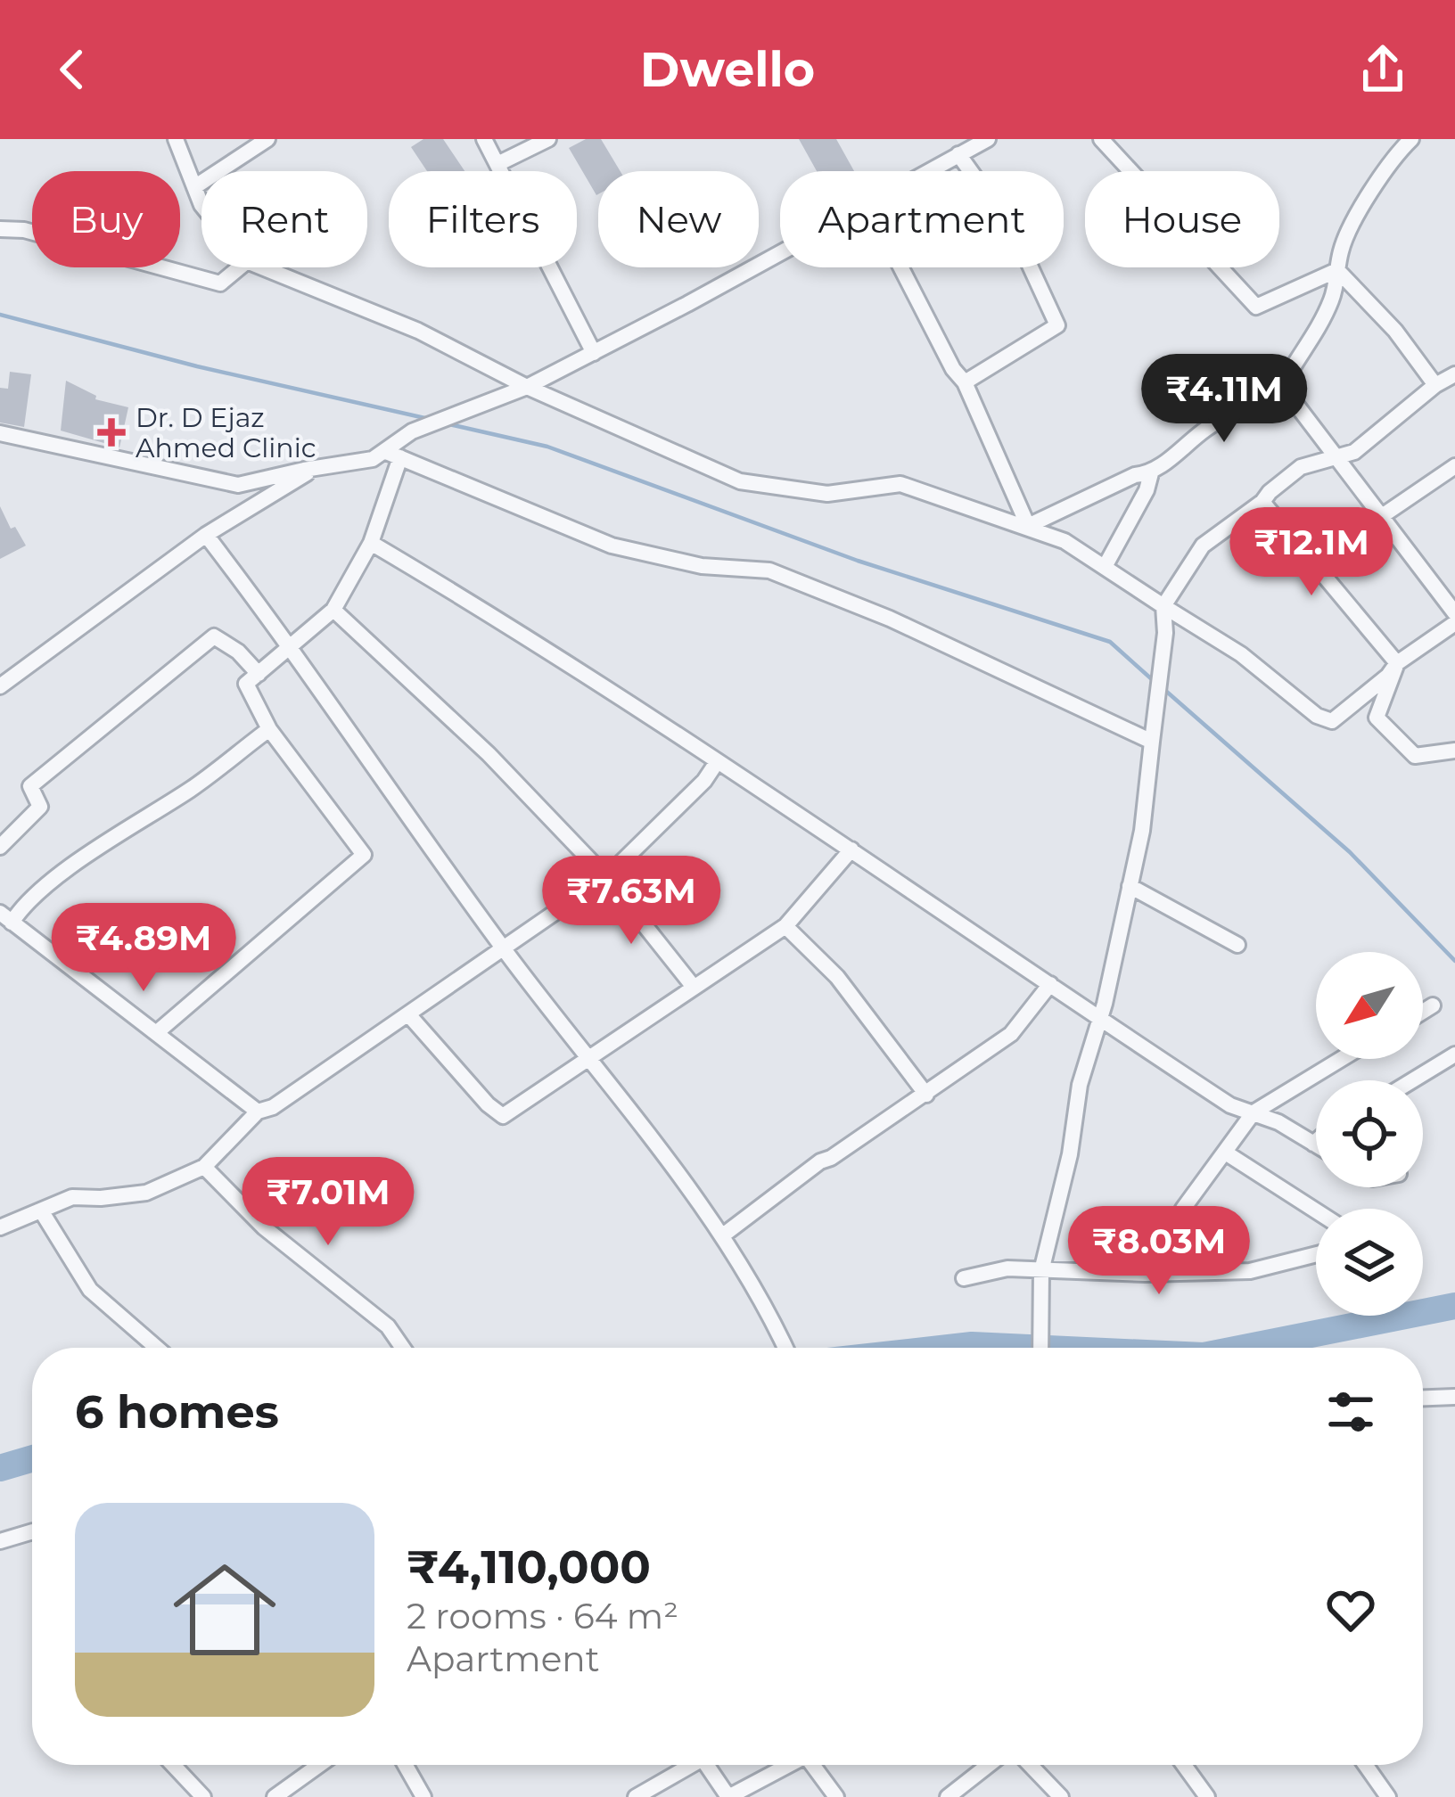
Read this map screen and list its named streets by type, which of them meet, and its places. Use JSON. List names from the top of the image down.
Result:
{
  "places": {
    "health": ["Dr. D Ejaz Ahmed Clinic"]
  },
  "north": "bottom left",
  "page": {
    "header": "Dwello",
    "chip": [
      "Buy",
      "Rent",
      "Filters",
      "New",
      "Apartment",
      "House"
    ],
    "price": [
      "₹4.11M",
      "₹12.1M",
      "₹7.63M",
      "₹4.89M",
      "₹7.01M",
      "₹8.03M"
    ],
    "heading": "6 homes",
    "list": [
      {
        "name": "₹4,110,000",
        "note": "2 rooms · 64 m² · Apartment"
      }
    ]
  }
}
